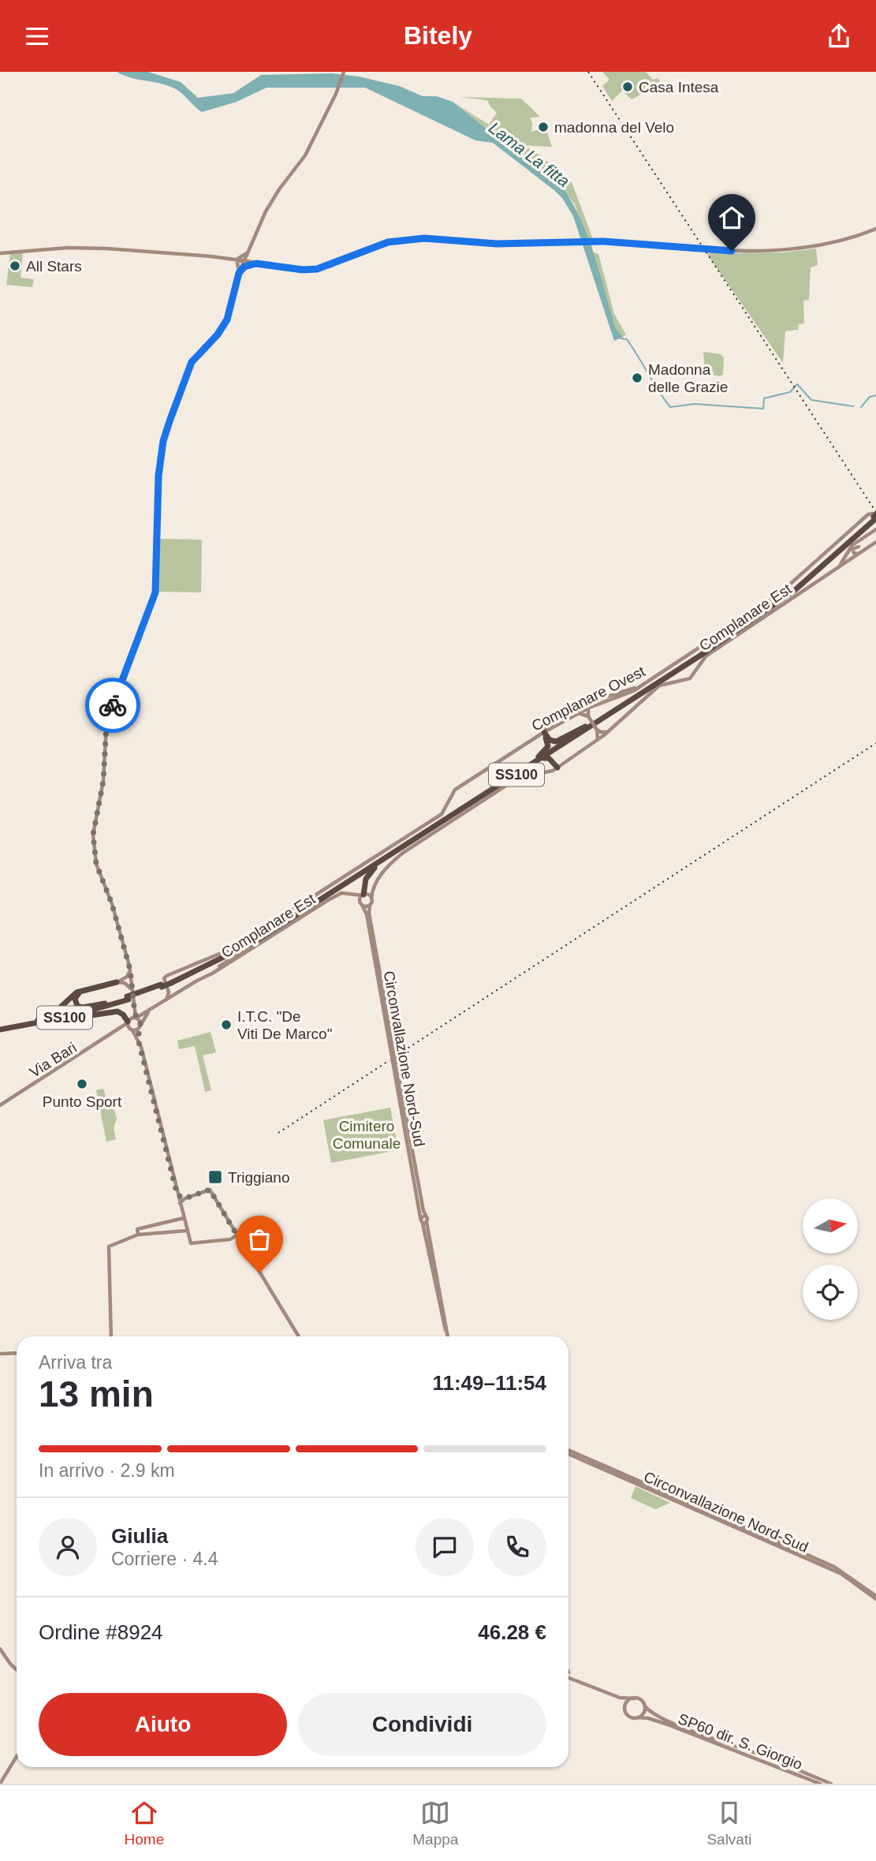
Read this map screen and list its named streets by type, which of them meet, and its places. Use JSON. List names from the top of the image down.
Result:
{
  "streets": {
    "highway": ["SS100"],
    "main road": [
      "Complanare Est",
      "Complanare Ovest",
      "Circonvallazione Nord-Sud",
      "Via Bari",
      "SP60 dir. S. Giorgio"
    ]
  },
  "crossings": [
    ["Complanare Est", "SS100"],
    ["Complanare Est", "Circonvallazione Nord-Sud"],
    ["Complanare Est", "Via Bari"],
    ["Complanare Ovest", "SS100"],
    ["SS100", "Via Bari"]
  ],
  "water": ["Lama La fitta"],
  "parks": ["Cimitero Comunale"],
  "places": {
    "other": [
      "Casa Intesa",
      "madonna del Velo",
      "All Stars",
      "Madonna delle Grazie",
      "I.T.C. \"De Viti De Marco\"",
      "Punto Sport"
    ],
    "transit": ["Triggiano"]
  },
  "north": "right",
  "page": {
    "header": "Bitely",
    "heading": ["13 min", "Arriva tra", "11:49–11:54"],
    "panel": [
      "Giulia",
      "Corriere · 4.4",
      "Ordine #8924",
      "46.28 €"
    ],
    "bar": "In arrivo · 2.9 km",
    "buttons": ["Aiuto", "Condividi"],
    "tabs": ["Home", "Mappa", "Salvati"]
  }
}
